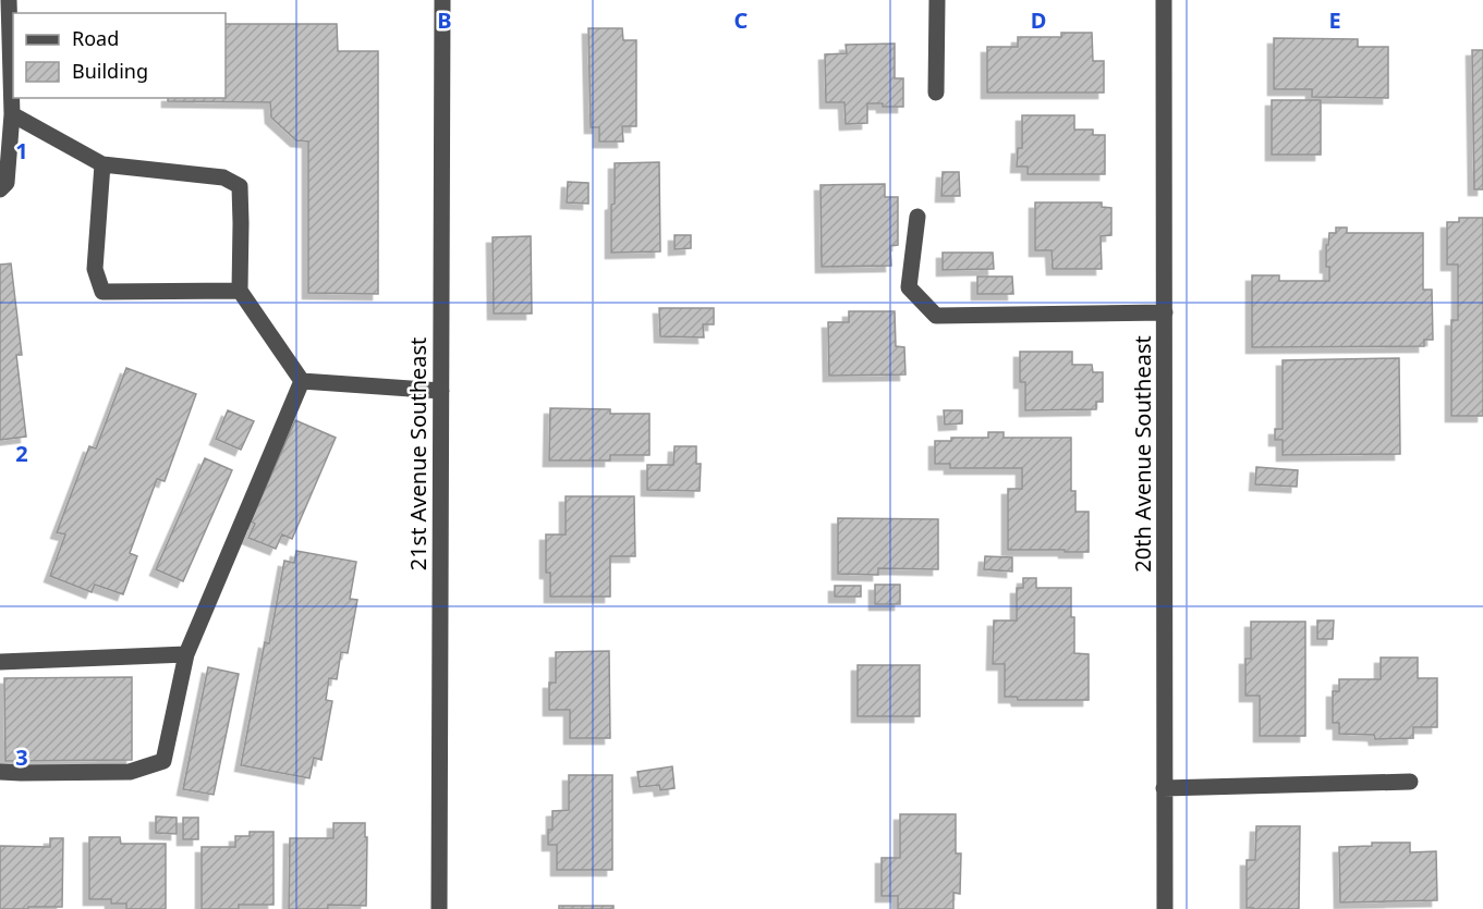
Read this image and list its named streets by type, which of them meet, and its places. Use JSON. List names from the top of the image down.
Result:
{
  "streets": {
    "street": ["21st Avenue Southeast", "20th Avenue Southeast"]
  },
  "legend": ["Road", "Building"],
  "grid": {
    "columns": [
      "B",
      "C",
      "D",
      "E"
    ],
    "rows": ["1", "2", "3"]
  }
}
